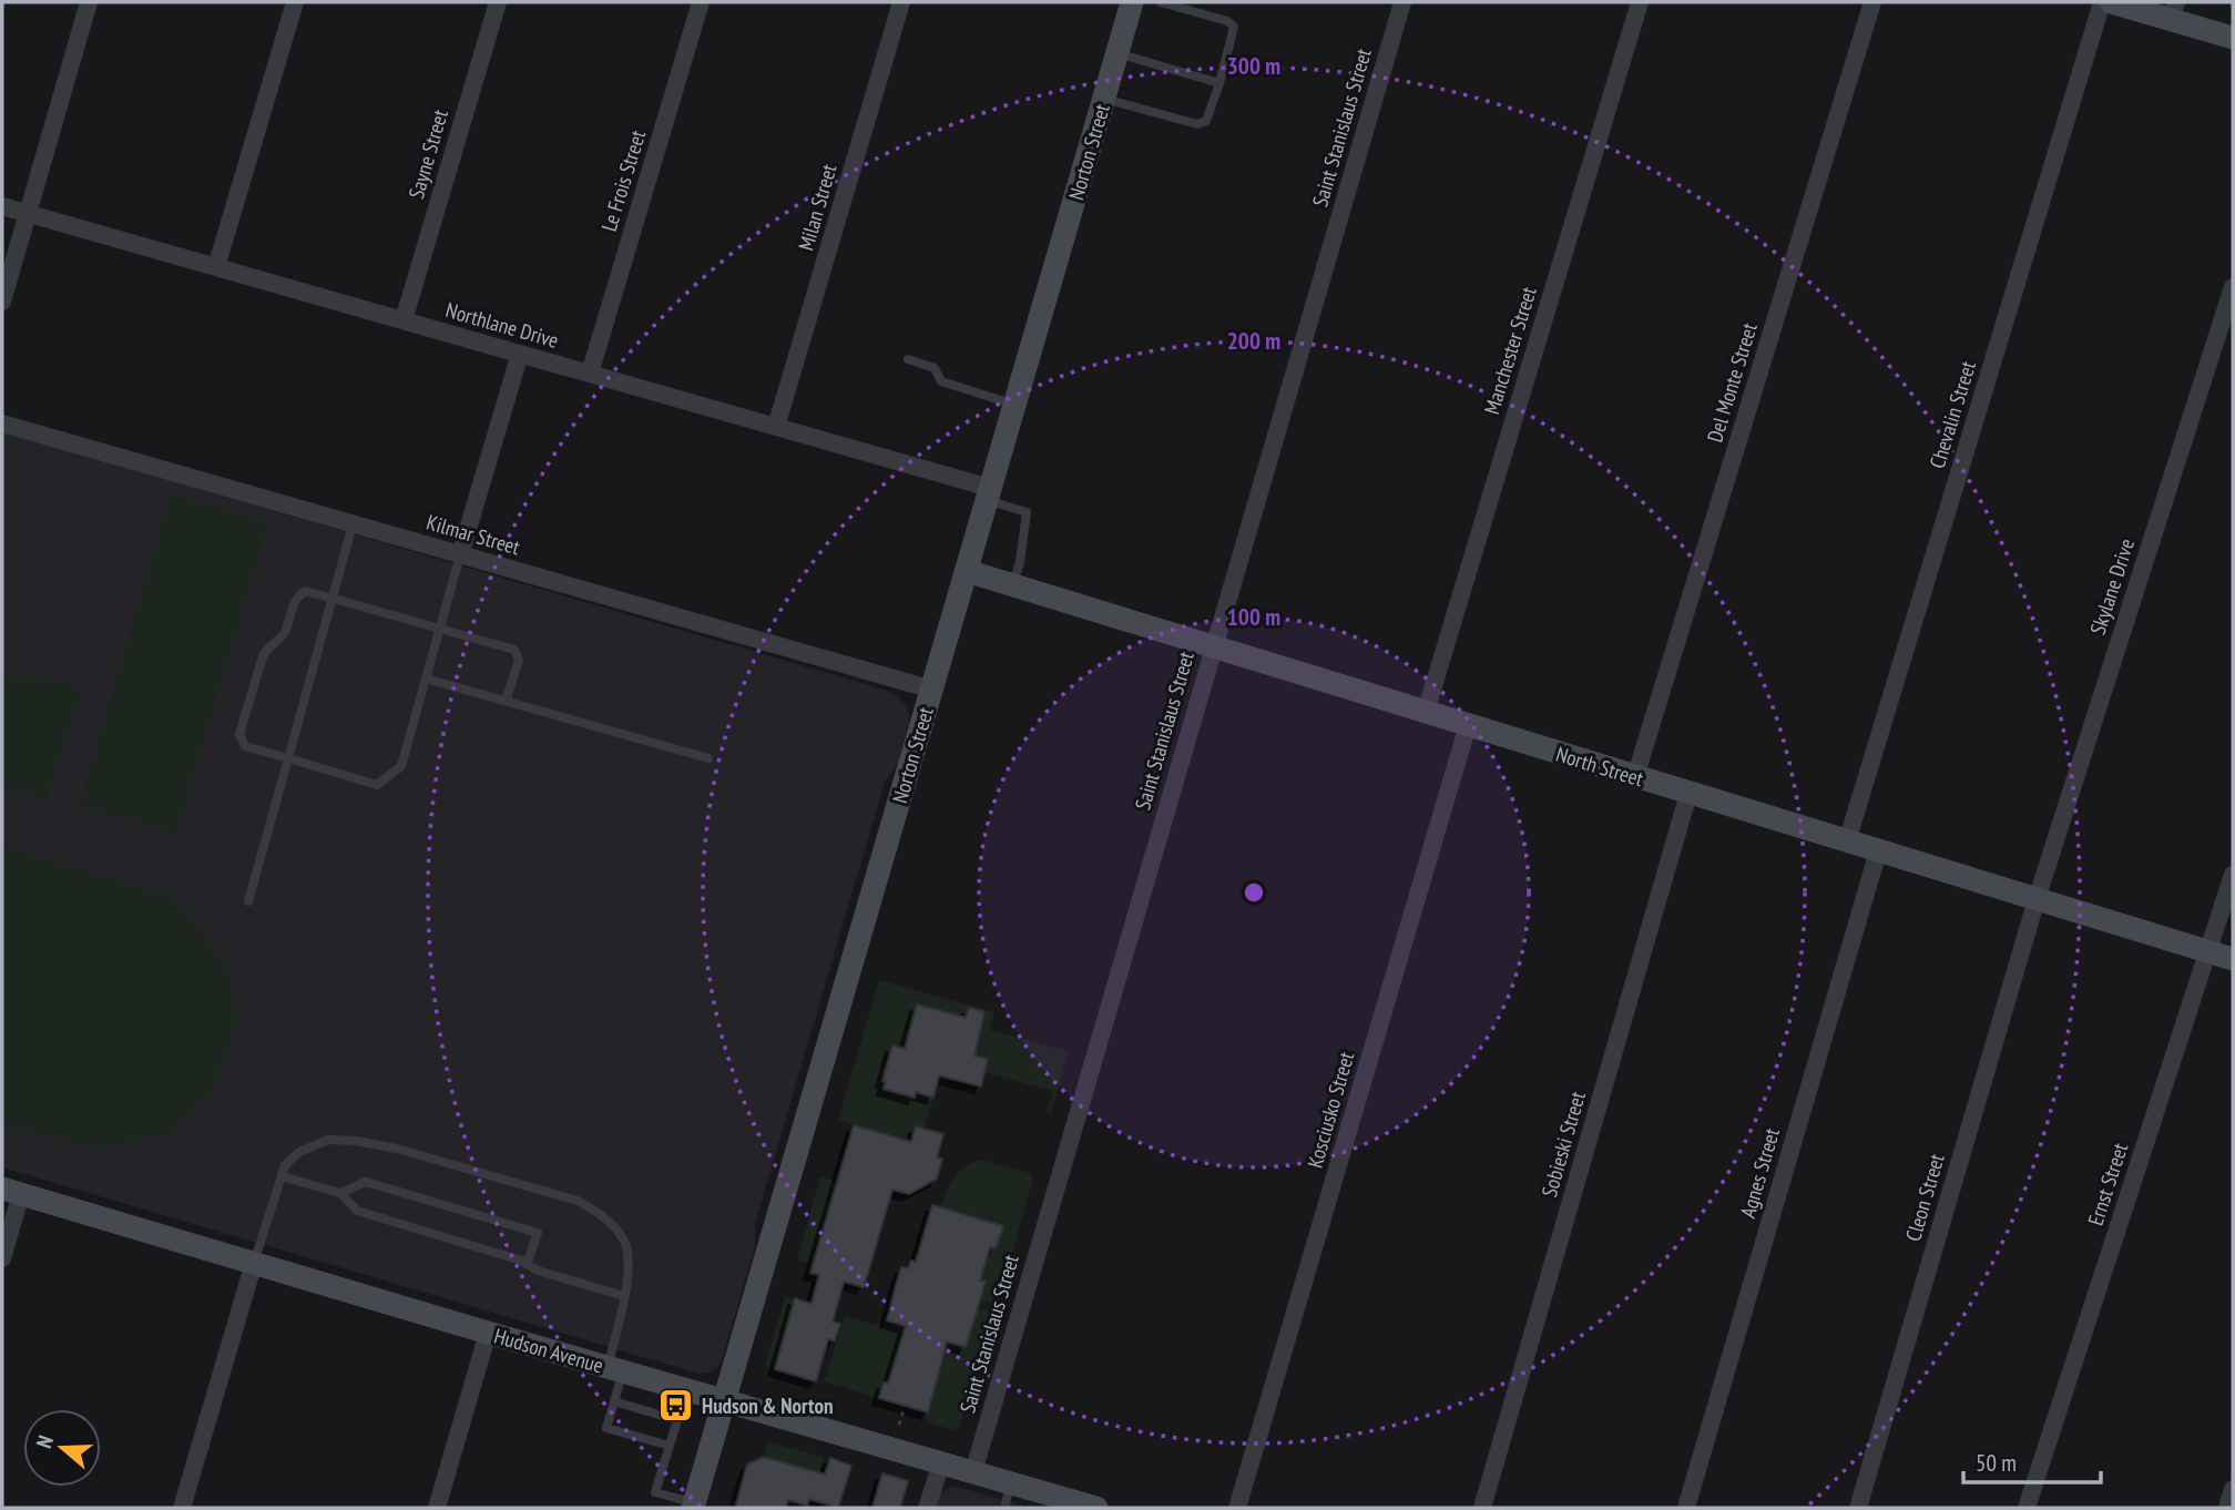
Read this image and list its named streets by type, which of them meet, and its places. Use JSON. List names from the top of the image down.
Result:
{
  "streets": {
    "main road": ["Norton Street", "North Street", "Hudson Avenue"],
    "street": [
      "Saint Stanislaus Street",
      "Sayne Street",
      "Le Frois Street",
      "Milan Street",
      "Northlane Drive",
      "Manchester Street",
      "Del Monte Street",
      "Chevalin Street",
      "Kilmar Street",
      "Skylane Drive",
      "Kosciusko Street",
      "Sobieski Street",
      "Agnes Street",
      "Ernst Street",
      "Cleon Street"
    ]
  },
  "crossings": [
    ["Saint Stanislaus Street", "North Street"],
    ["Saint Stanislaus Street", "Hudson Avenue"],
    ["Norton Street", "Northlane Drive"],
    ["Norton Street", "Kilmar Street"],
    ["Norton Street", "North Street"],
    ["Norton Street", "Hudson Avenue"],
    ["Sayne Street", "Northlane Drive"],
    ["Le Frois Street", "Northlane Drive"],
    ["Milan Street", "Northlane Drive"],
    ["Manchester Street", "North Street"],
    ["Del Monte Street", "North Street"],
    ["Chevalin Street", "North Street"],
    ["Skylane Drive", "North Street"],
    ["Skylane Drive", "Cleon Street"],
    ["North Street", "Kosciusko Street"],
    ["North Street", "Sobieski Street"],
    ["North Street", "Agnes Street"],
    ["North Street", "Ernst Street"],
    ["North Street", "Cleon Street"]
  ],
  "places": {
    "bus stop": ["Hudson & Norton"]
  },
  "scale_bar": "50 m",
  "north": "left",
  "rings": ["300 m", "200 m", "100 m"]
}
